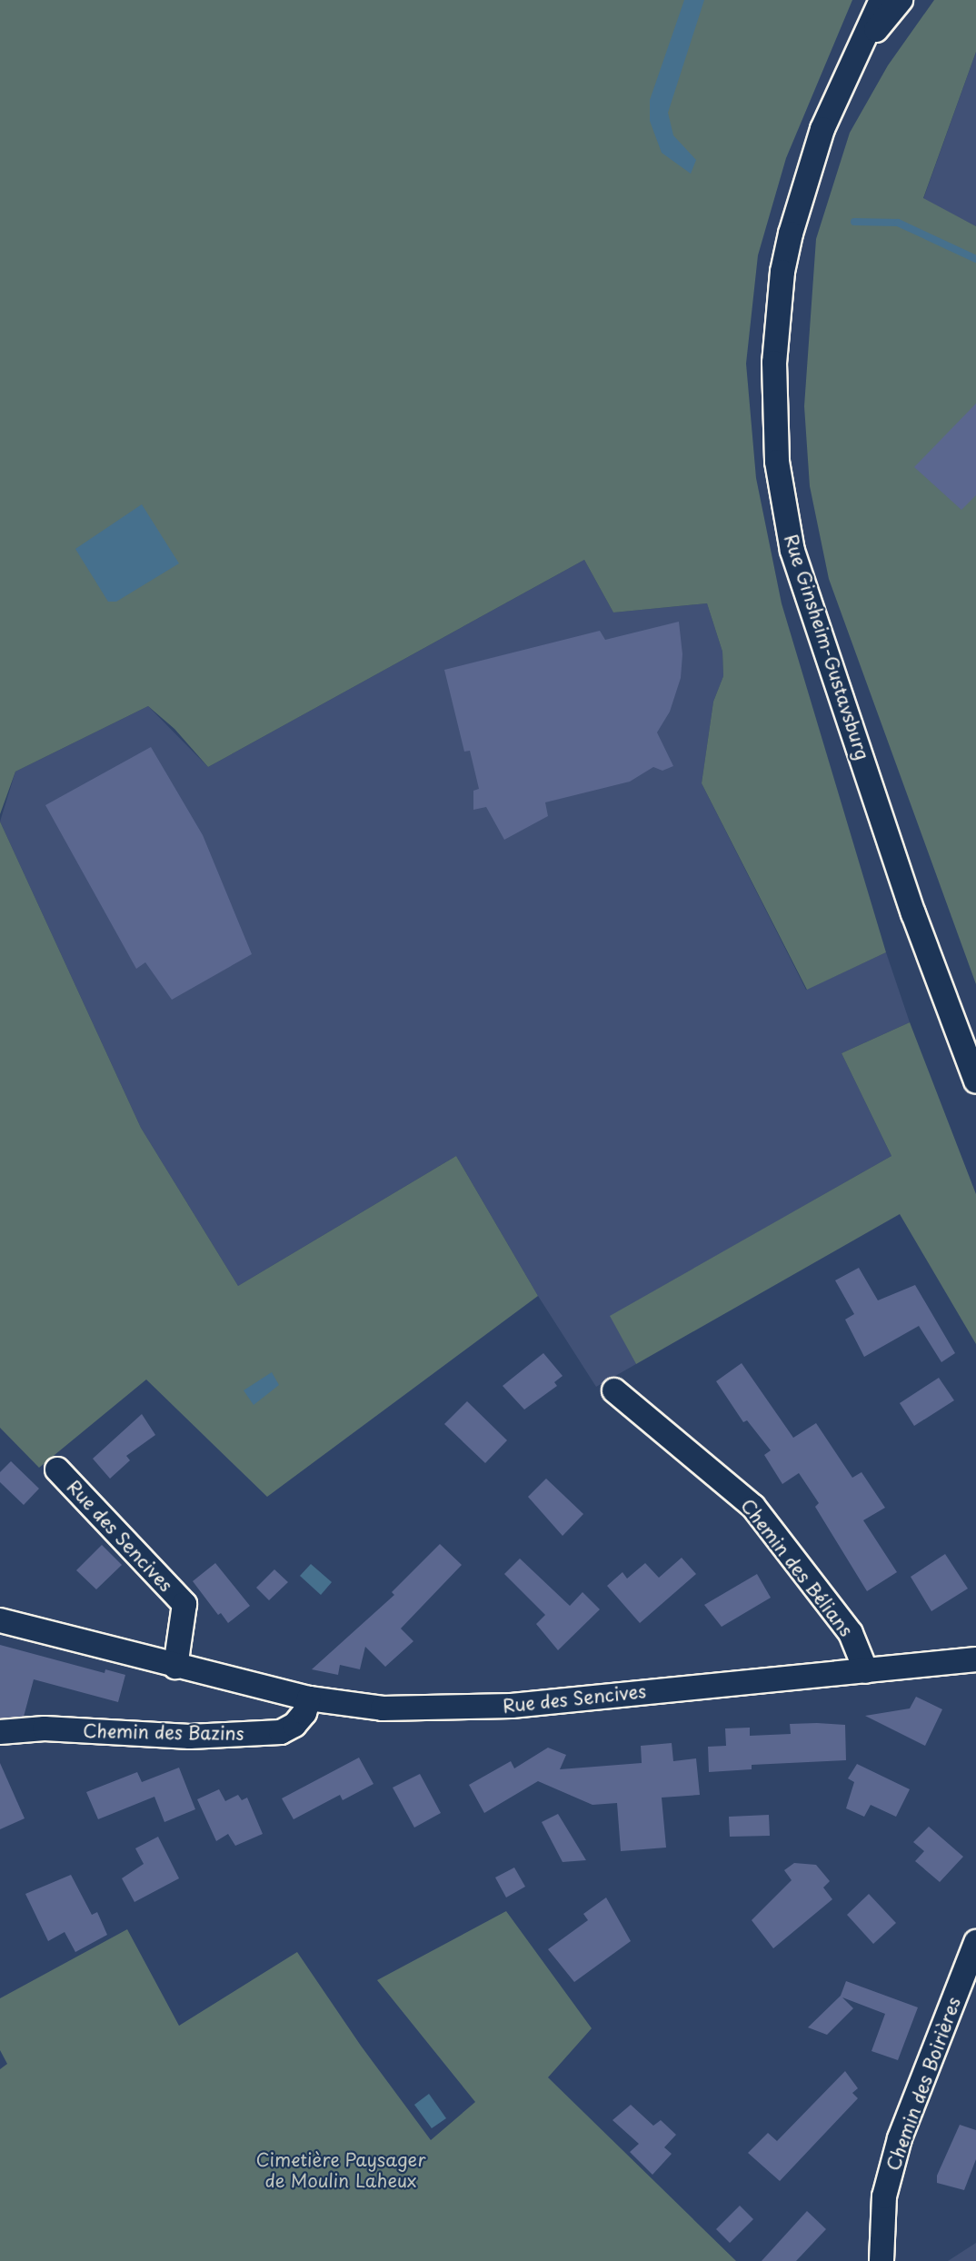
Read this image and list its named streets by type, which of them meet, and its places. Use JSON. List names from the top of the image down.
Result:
{
  "streets": {
    "street": [
      "Rue Ginsheim-Gustavsburg",
      "Rue des Sencives",
      "Chemin des Bélians",
      "Chemin des Bazins",
      "Chemin des Boirières"
    ]
  },
  "crossings": [
    ["Rue des Sencives", "Chemin des Bélians"],
    ["Rue des Sencives", "Chemin des Bazins"]
  ],
  "parks": ["Cimetière Paysager de Moulin Laheux"]
}
